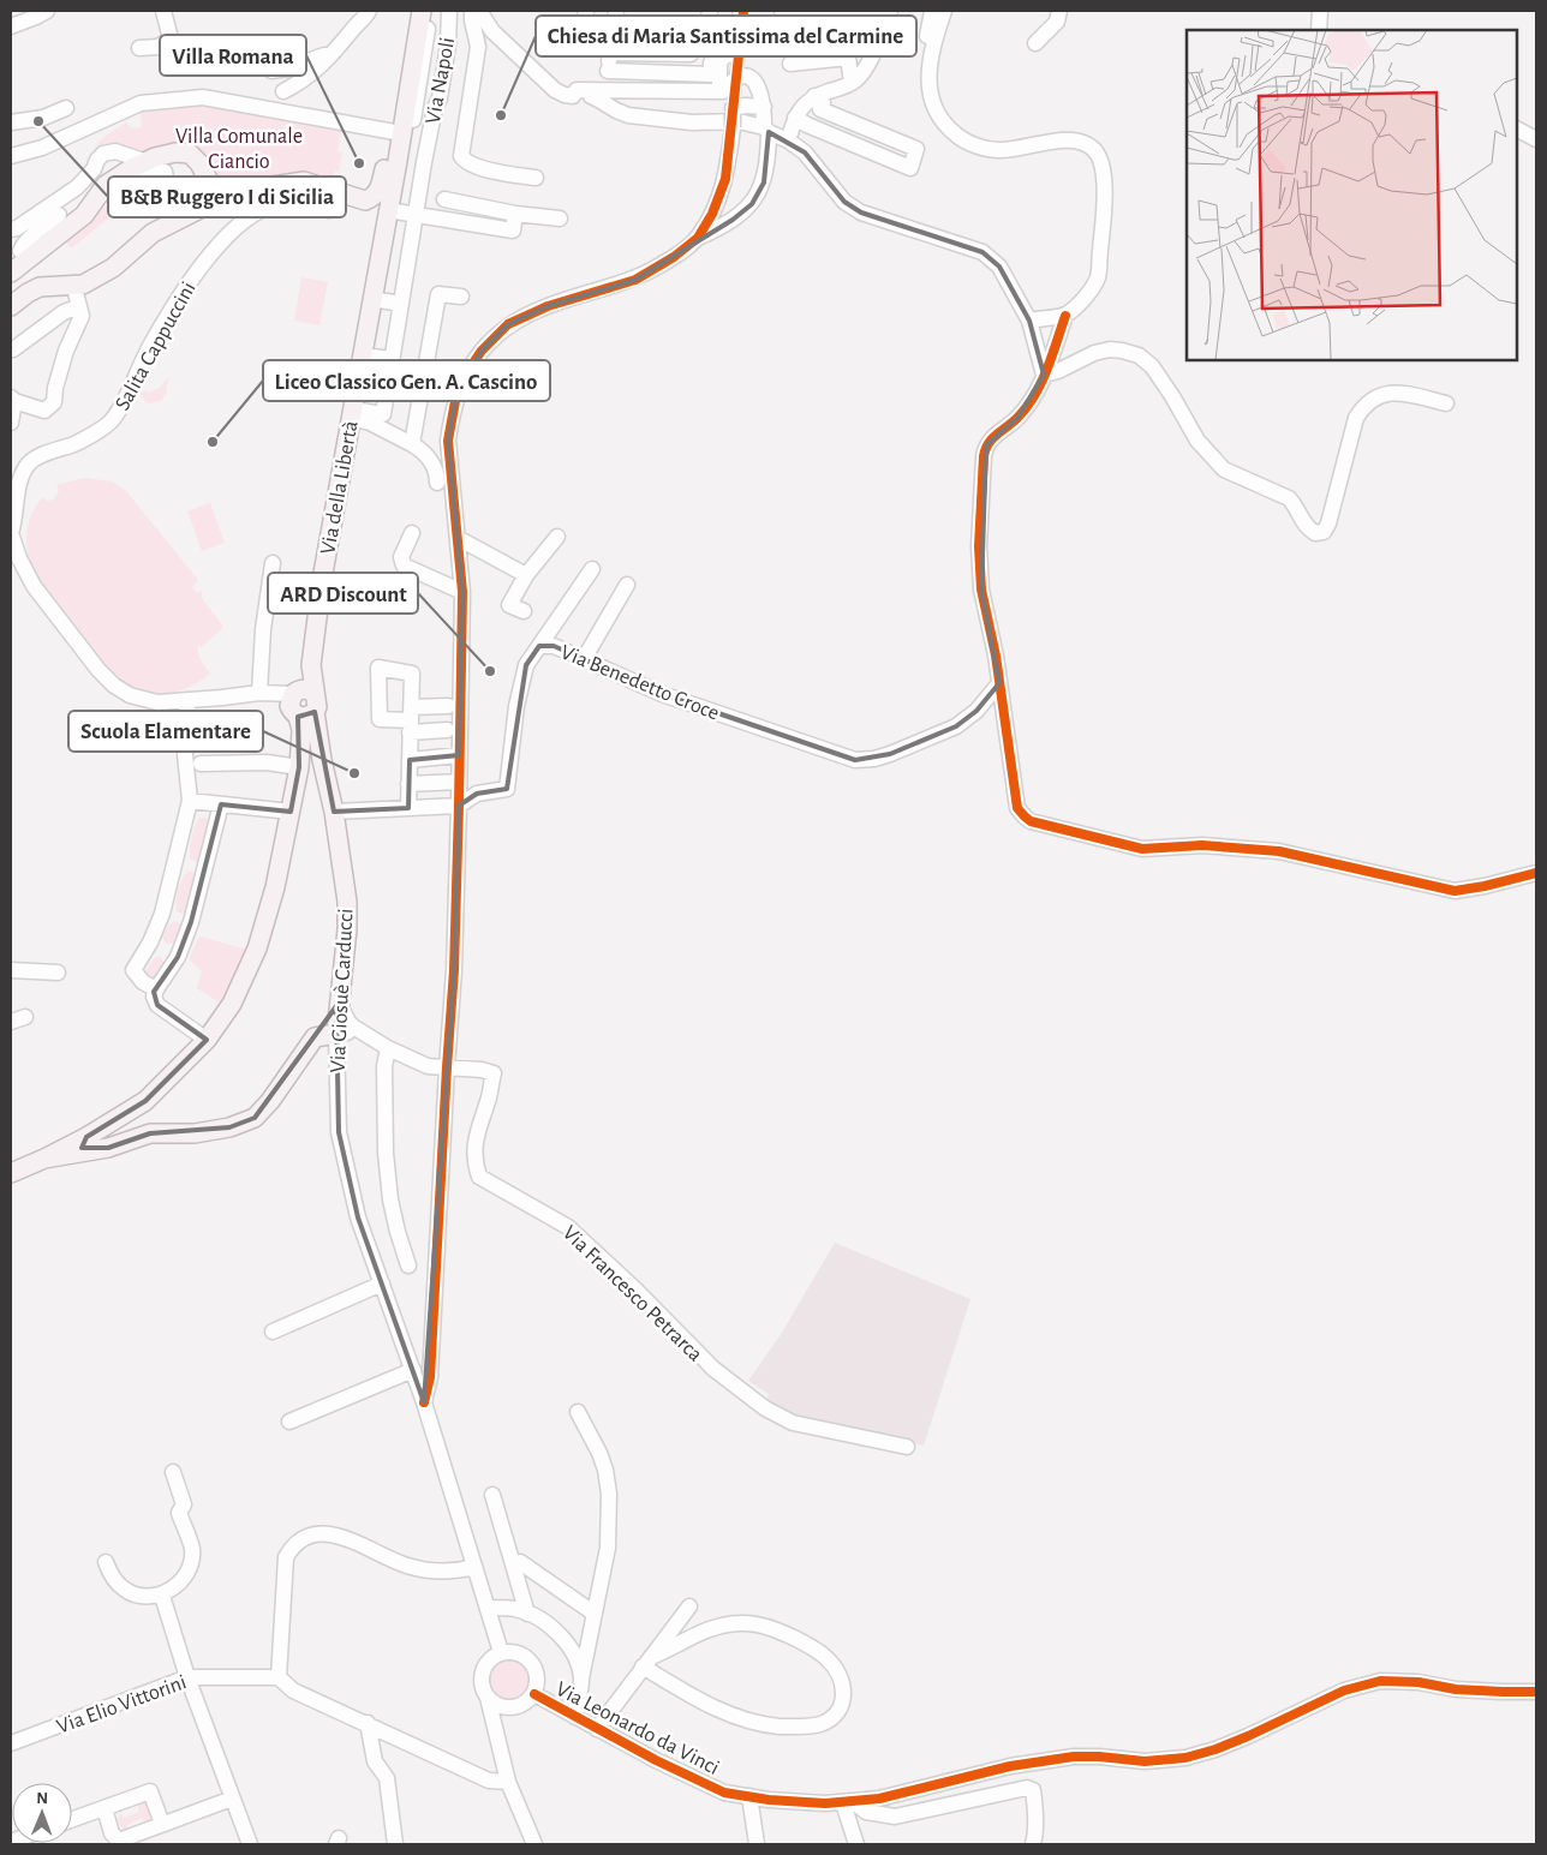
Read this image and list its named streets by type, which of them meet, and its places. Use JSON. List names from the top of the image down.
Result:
{
  "streets": {
    "main road": ["Via della Libertà", "Via Giosuè Carducci"],
    "street": [
      "Via Napoli",
      "Salita Cappuccini",
      "Via Benedetto Croce",
      "Via Francesco Petrarca",
      "Via Elio Vittorini",
      "Via Leonardo da Vinci"
    ]
  },
  "crossings": [
    ["Via Napoli", "Via della Libertà"],
    ["Salita Cappuccini", "Via della Libertà"],
    ["Salita Cappuccini", "Via Giosuè Carducci"],
    ["Via della Libertà", "Via Giosuè Carducci"],
    ["Via Benedetto Croce", "Via Giosuè Carducci"],
    ["Via Giosuè Carducci", "Via Francesco Petrarca"]
  ],
  "parks": ["Villa Comunale Ciancio"],
  "places": [
    "Chiesa di Maria Santissima del Carmine",
    "B&B Ruggero I di Sicilia",
    "Villa Romana",
    "Liceo Classico Gen. A. Cascino",
    "ARD Discount",
    "Scuola Elamentare"
  ],
  "north": "top"
}
